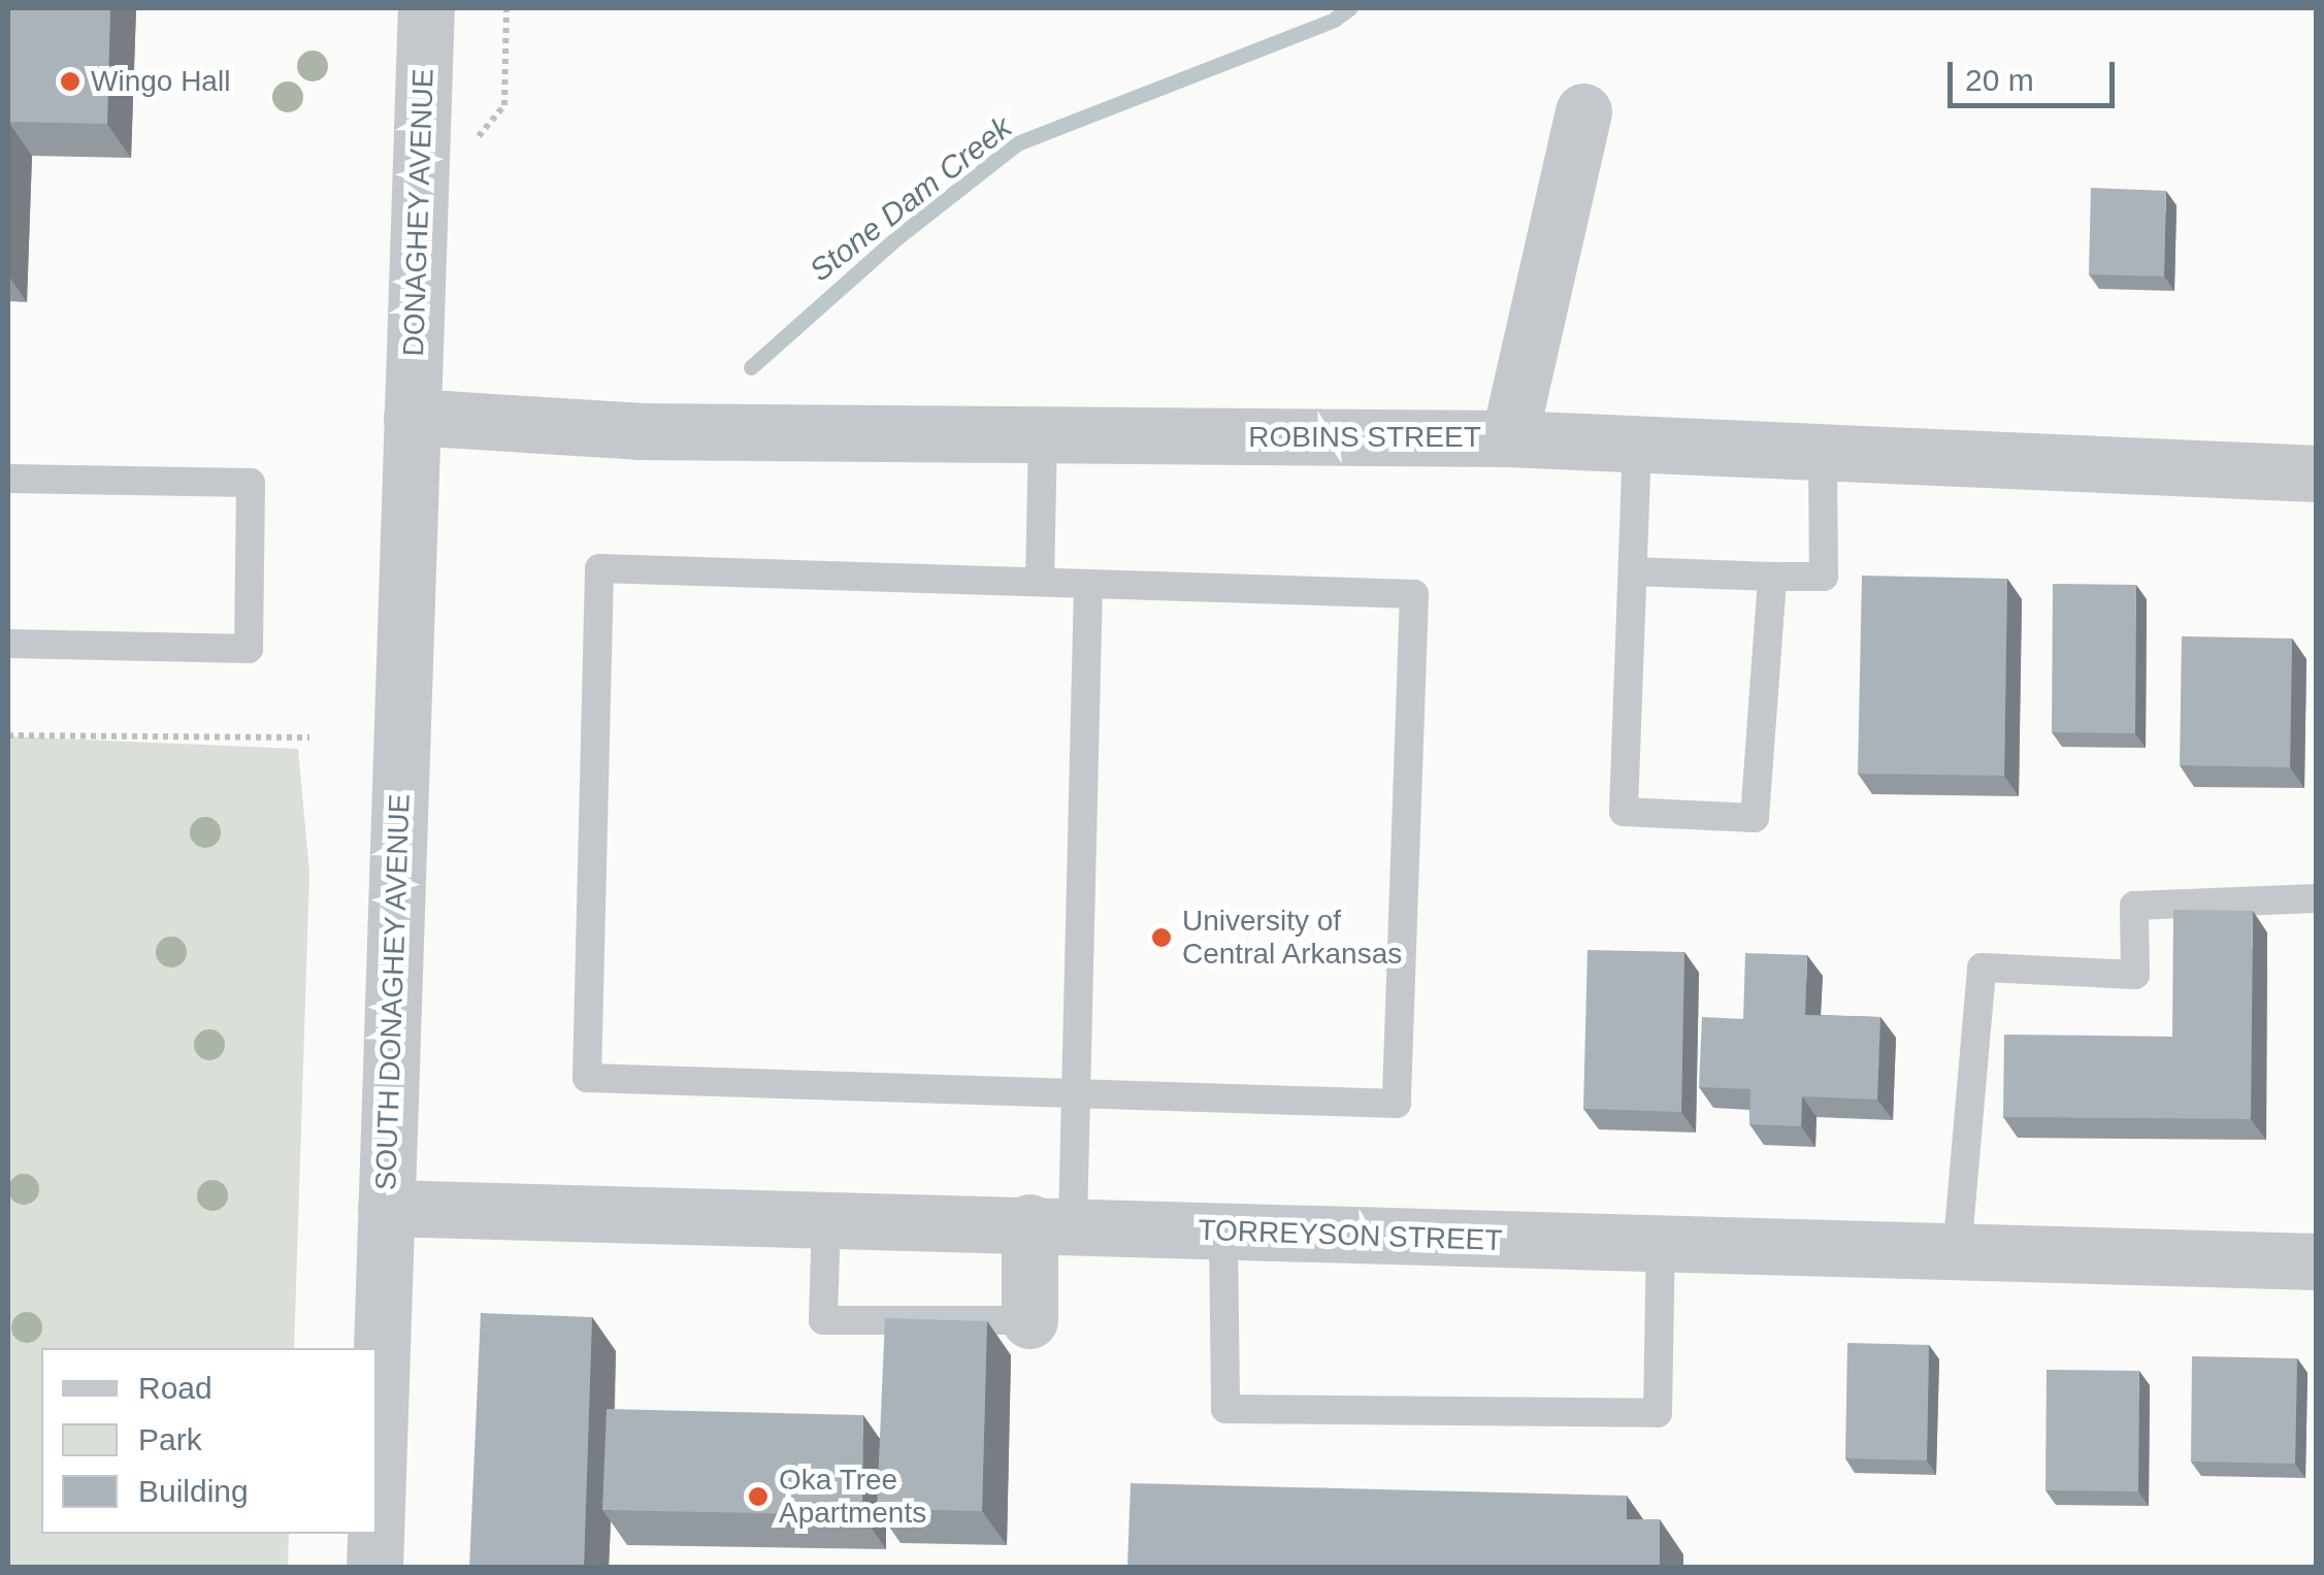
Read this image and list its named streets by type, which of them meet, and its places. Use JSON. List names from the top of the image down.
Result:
{
  "streets": {
    "street": [
      "DONAGHEY AVENUE",
      "ROBINS STREET",
      "SOUTH DONAGHEY AVENUE",
      "TORREYSON STREET"
    ]
  },
  "crossings": [
    ["DONAGHEY AVENUE", "ROBINS STREET"],
    ["DONAGHEY AVENUE", "SOUTH DONAGHEY AVENUE"],
    ["ROBINS STREET", "SOUTH DONAGHEY AVENUE"],
    ["SOUTH DONAGHEY AVENUE", "TORREYSON STREET"]
  ],
  "water": ["Stone Dam Creek"],
  "places": ["Wingo Hall", "University of Central Arkansas", "Oka Tree Apartments"],
  "legend": ["Road", "Park", "Building"],
  "scale_bar": "20 m"
}
